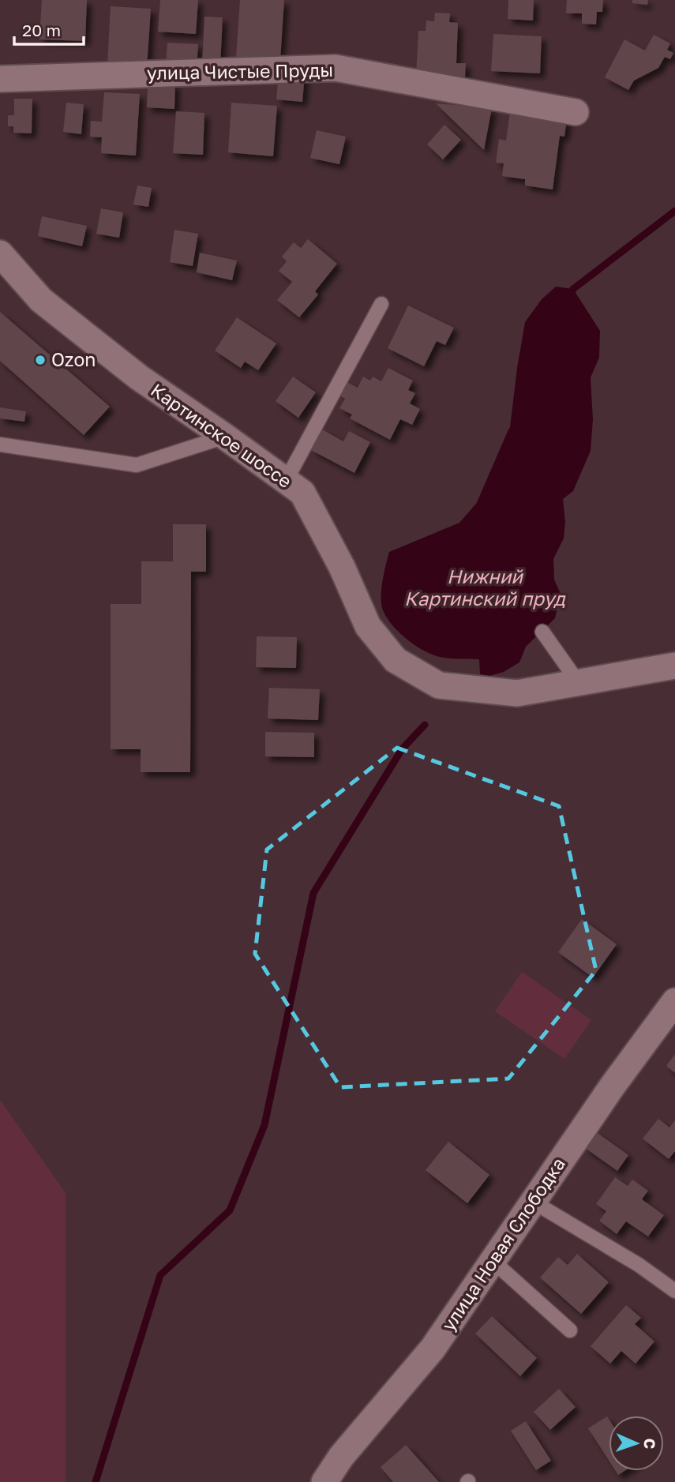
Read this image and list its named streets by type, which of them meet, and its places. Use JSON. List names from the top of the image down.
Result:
{
  "streets": {
    "street": ["улица Чистые Пруды", "Картинское шоссе", "улица Новая Слободка"]
  },
  "water": ["Нижний Картинский пруд"],
  "places": ["Ozon"],
  "scale_bar": "20 m",
  "north": "right"
}
